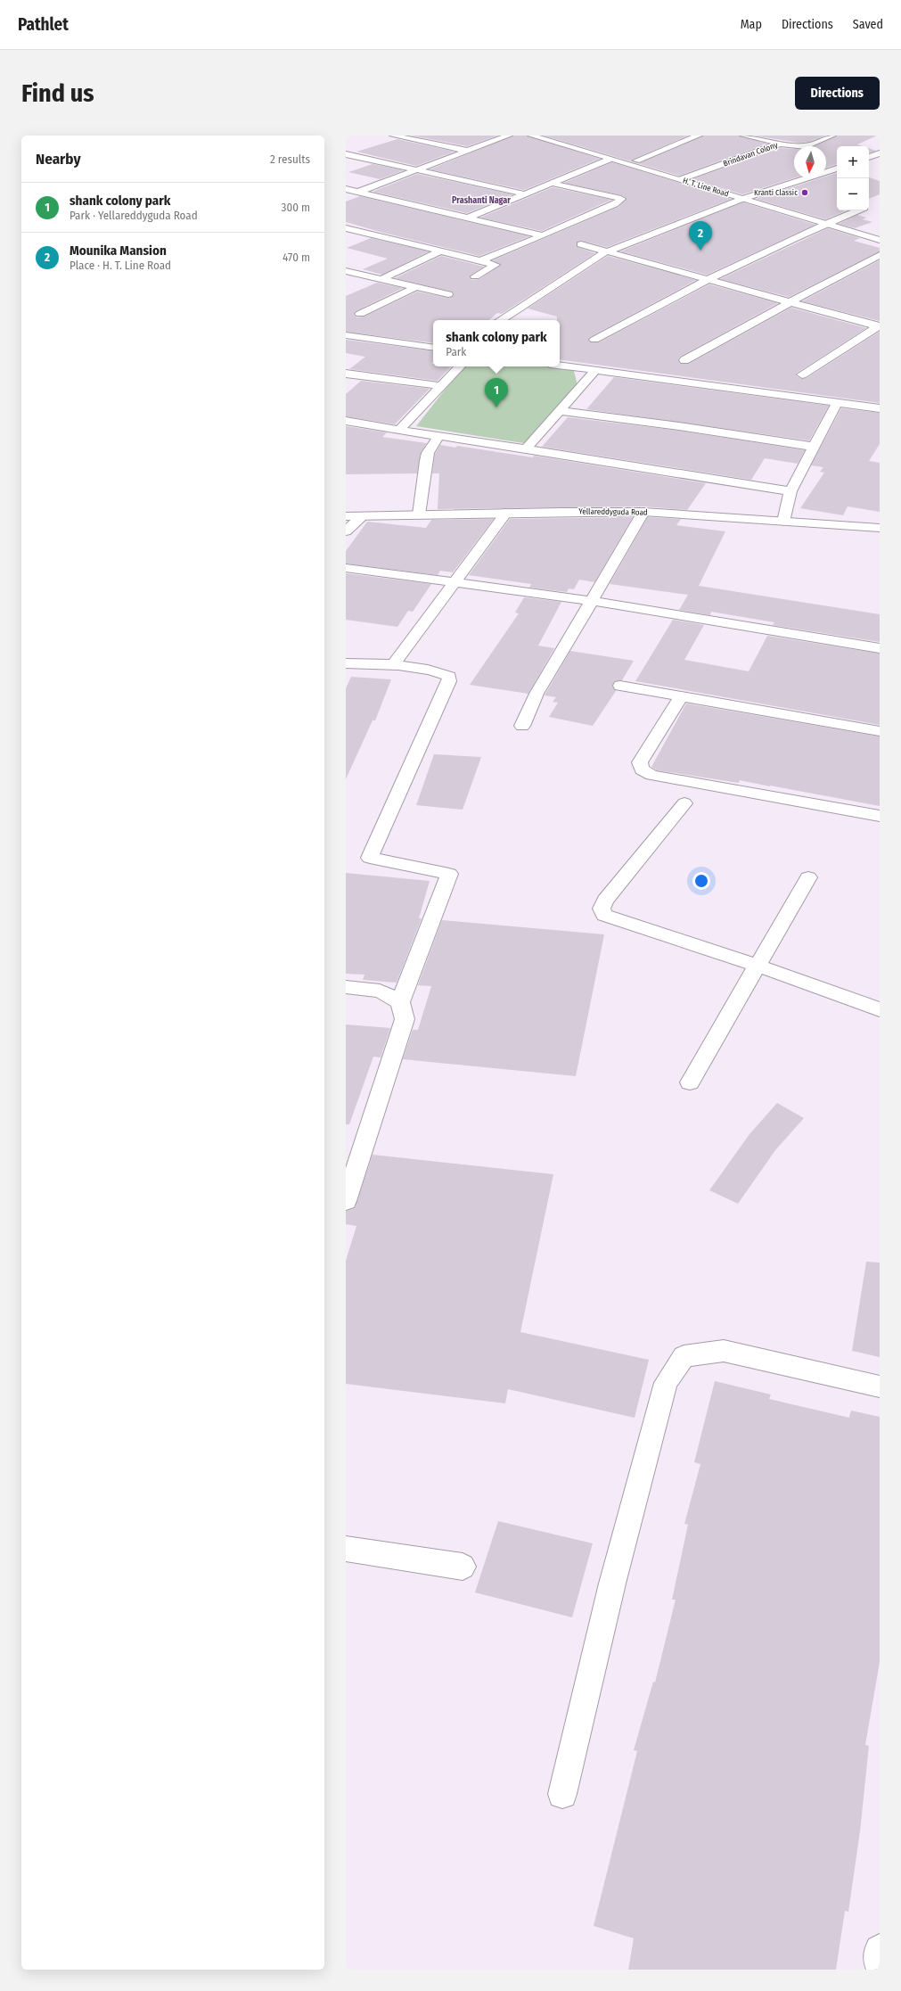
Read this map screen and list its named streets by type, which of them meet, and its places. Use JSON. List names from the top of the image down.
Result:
{
  "streets": {
    "street": ["Brindavan Colony", "H. T. Line Road", "Yellareddyguda Road"]
  },
  "crossings": [
    ["Brindavan Colony", "H. T. Line Road"]
  ],
  "districts": ["Prashanti Nagar"],
  "places": ["Kranti Classic"],
  "north": "bottom",
  "page": {
    "header": "Pathlet",
    "nav": ["Map", "Directions", "Saved"],
    "buttons": "Directions",
    "title": "Find us",
    "heading": ["Nearby", "2 results"],
    "map_buttons": ["+", "−"],
    "list": [
      {
        "mark": "1",
        "name": "shank colony park",
        "note": "Park · Yellareddyguda Road",
        "value": "300 m"
      },
      {
        "mark": "2",
        "name": "Mounika Mansion",
        "note": "Place · H. T. Line Road",
        "value": "470 m"
      }
    ],
    "pins": ["2", "1"],
    "popup": ["shank colony park", "Park"]
  }
}
